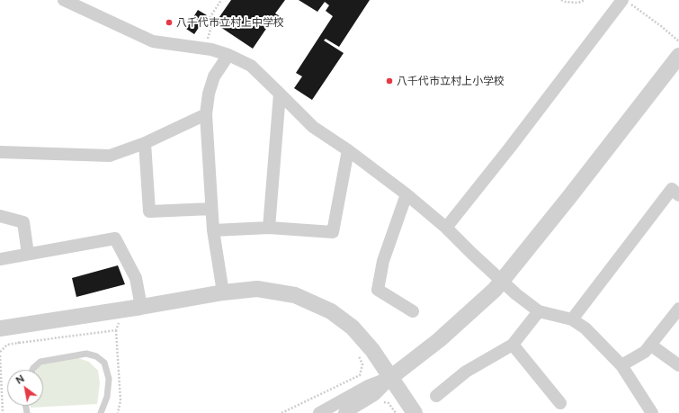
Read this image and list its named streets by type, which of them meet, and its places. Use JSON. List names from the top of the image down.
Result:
{
  "places": ["八千代市立村上中学校", "八千代市立村上小学校"],
  "north": "top left"
}
